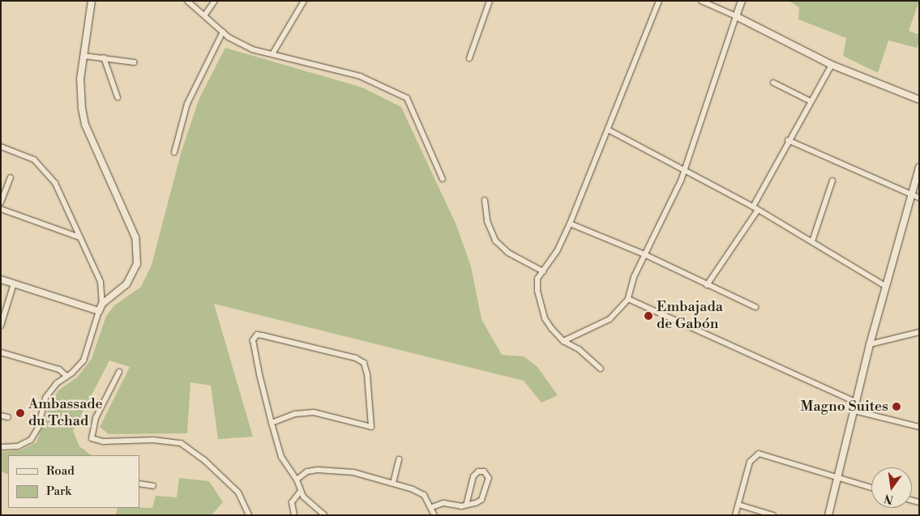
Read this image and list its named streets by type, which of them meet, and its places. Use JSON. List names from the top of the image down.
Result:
{
  "places": ["Embajada de Gabón", "Magno Suites", "Ambassade du Tchad"],
  "legend": ["Road", "Park"],
  "north": "bottom"
}
